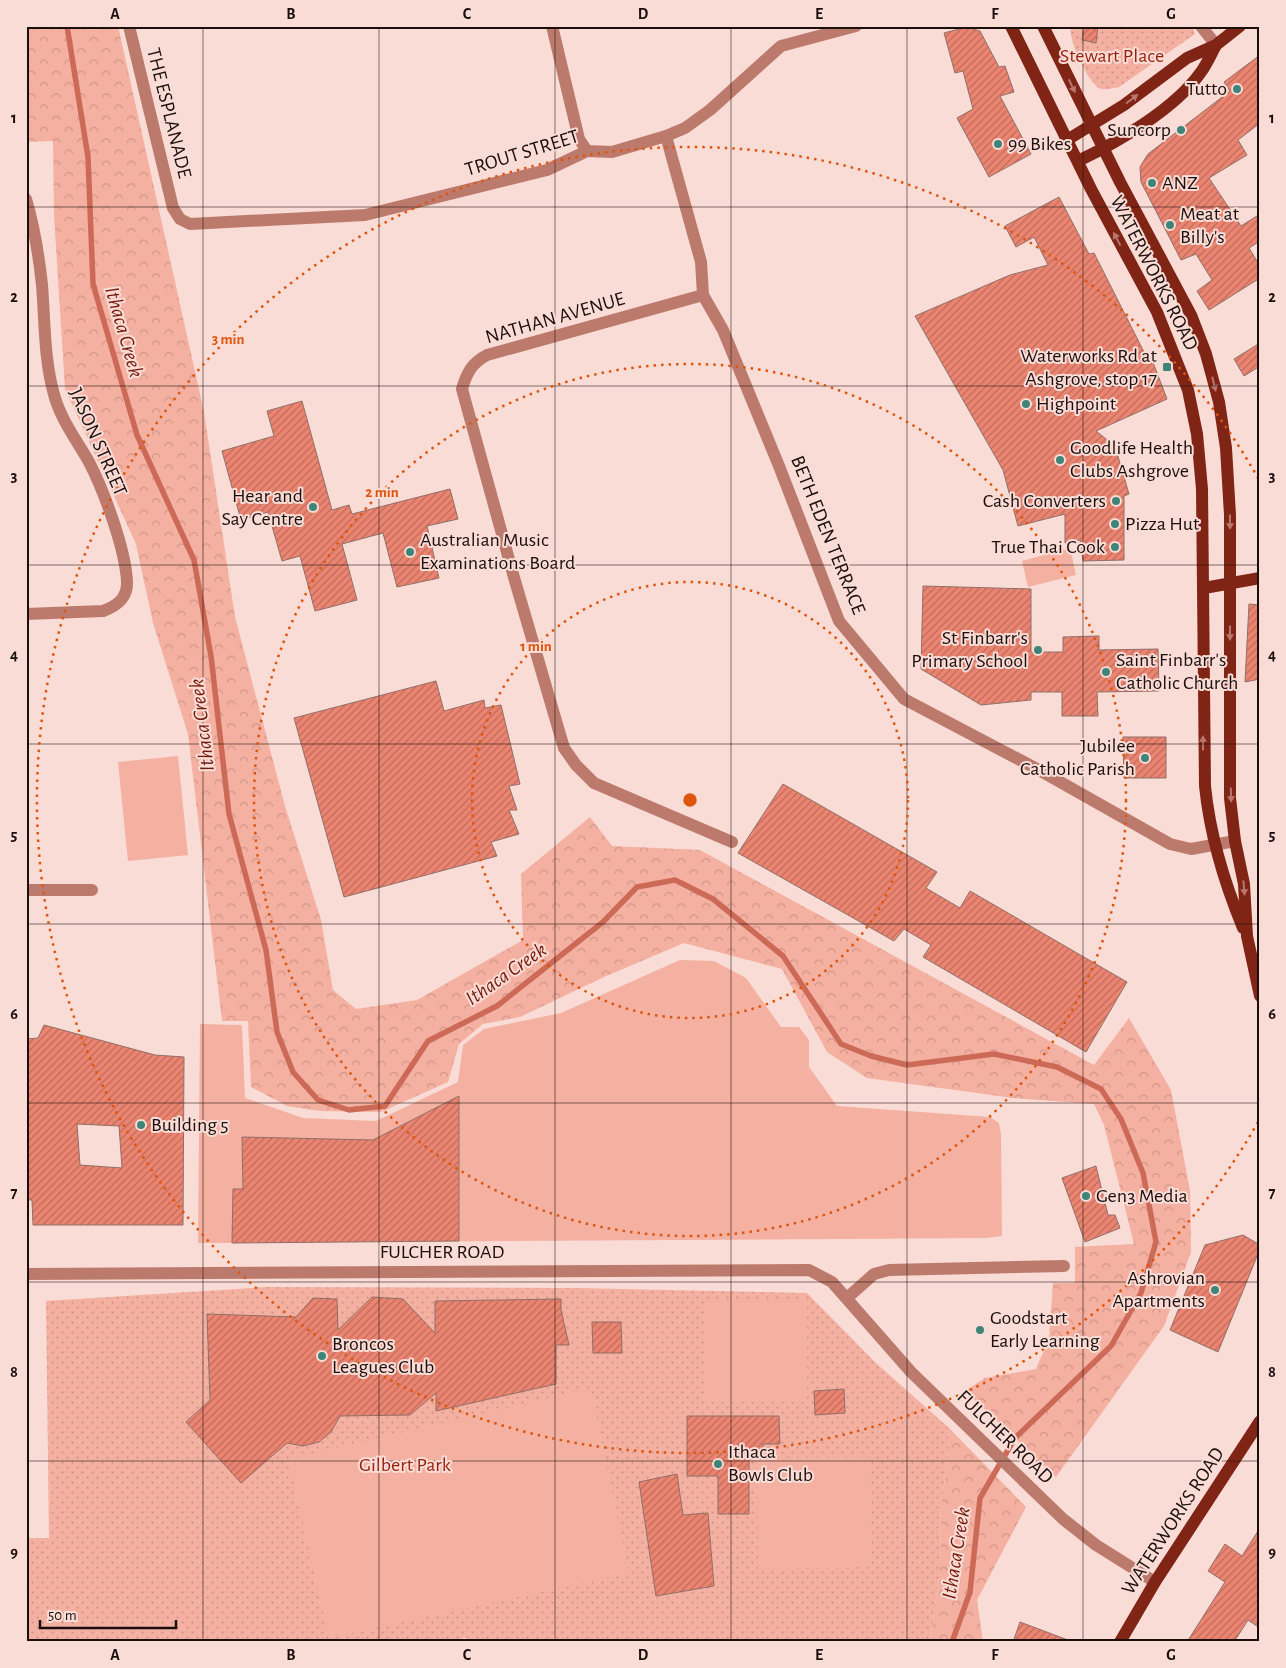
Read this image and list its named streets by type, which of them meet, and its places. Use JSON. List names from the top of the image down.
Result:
{
  "streets": {
    "main road": ["WATERWORKS ROAD"],
    "street": [
      "THE ESPLANADE",
      "TROUT STREET",
      "NATHAN AVENUE",
      "JASON STREET",
      "BETH EDEN TERRACE",
      "FULCHER ROAD"
    ]
  },
  "crossings": [
    ["THE ESPLANADE", "TROUT STREET"],
    ["TROUT STREET", "BETH EDEN TERRACE"],
    ["WATERWORKS ROAD", "BETH EDEN TERRACE"],
    ["WATERWORKS ROAD", "FULCHER ROAD"],
    ["NATHAN AVENUE", "BETH EDEN TERRACE"]
  ],
  "water": ["Ithaca Creek"],
  "parks": ["Stewart Place", "Gilbert Park"],
  "places": {
    "other": [
      "Tutto",
      "Suncorp",
      "99 Bikes",
      "ANZ",
      "Meat at Billy's",
      "Highpoint",
      "Goodlife Health Clubs Ashgrove",
      "Cash Converters",
      "Hear and Say Centre",
      "Pizza Hut",
      "True Thai Cook",
      "Australian Music Examinations Board",
      "St Finbarr's Primary School",
      "Saint Finbarr's Catholic Church",
      "Jubilee Catholic Parish",
      "Building 5",
      "Gen3 Media",
      "Ashrovian Apartments",
      "Goodstart Early Learning",
      "Broncos Leagues Club",
      "Ithaca Bowls Club"
    ],
    "transit": ["Waterworks Rd at Ashgrove, stop 17"]
  },
  "scale_bar": "50 m",
  "grid": {
    "columns": [
      "A",
      "B",
      "C",
      "D",
      "E",
      "F",
      "G"
    ],
    "rows": [
      "1",
      "2",
      "3",
      "4",
      "5",
      "6",
      "7",
      "8",
      "9"
    ]
  },
  "rings": ["3 min", "2 min", "1 min"]
}
